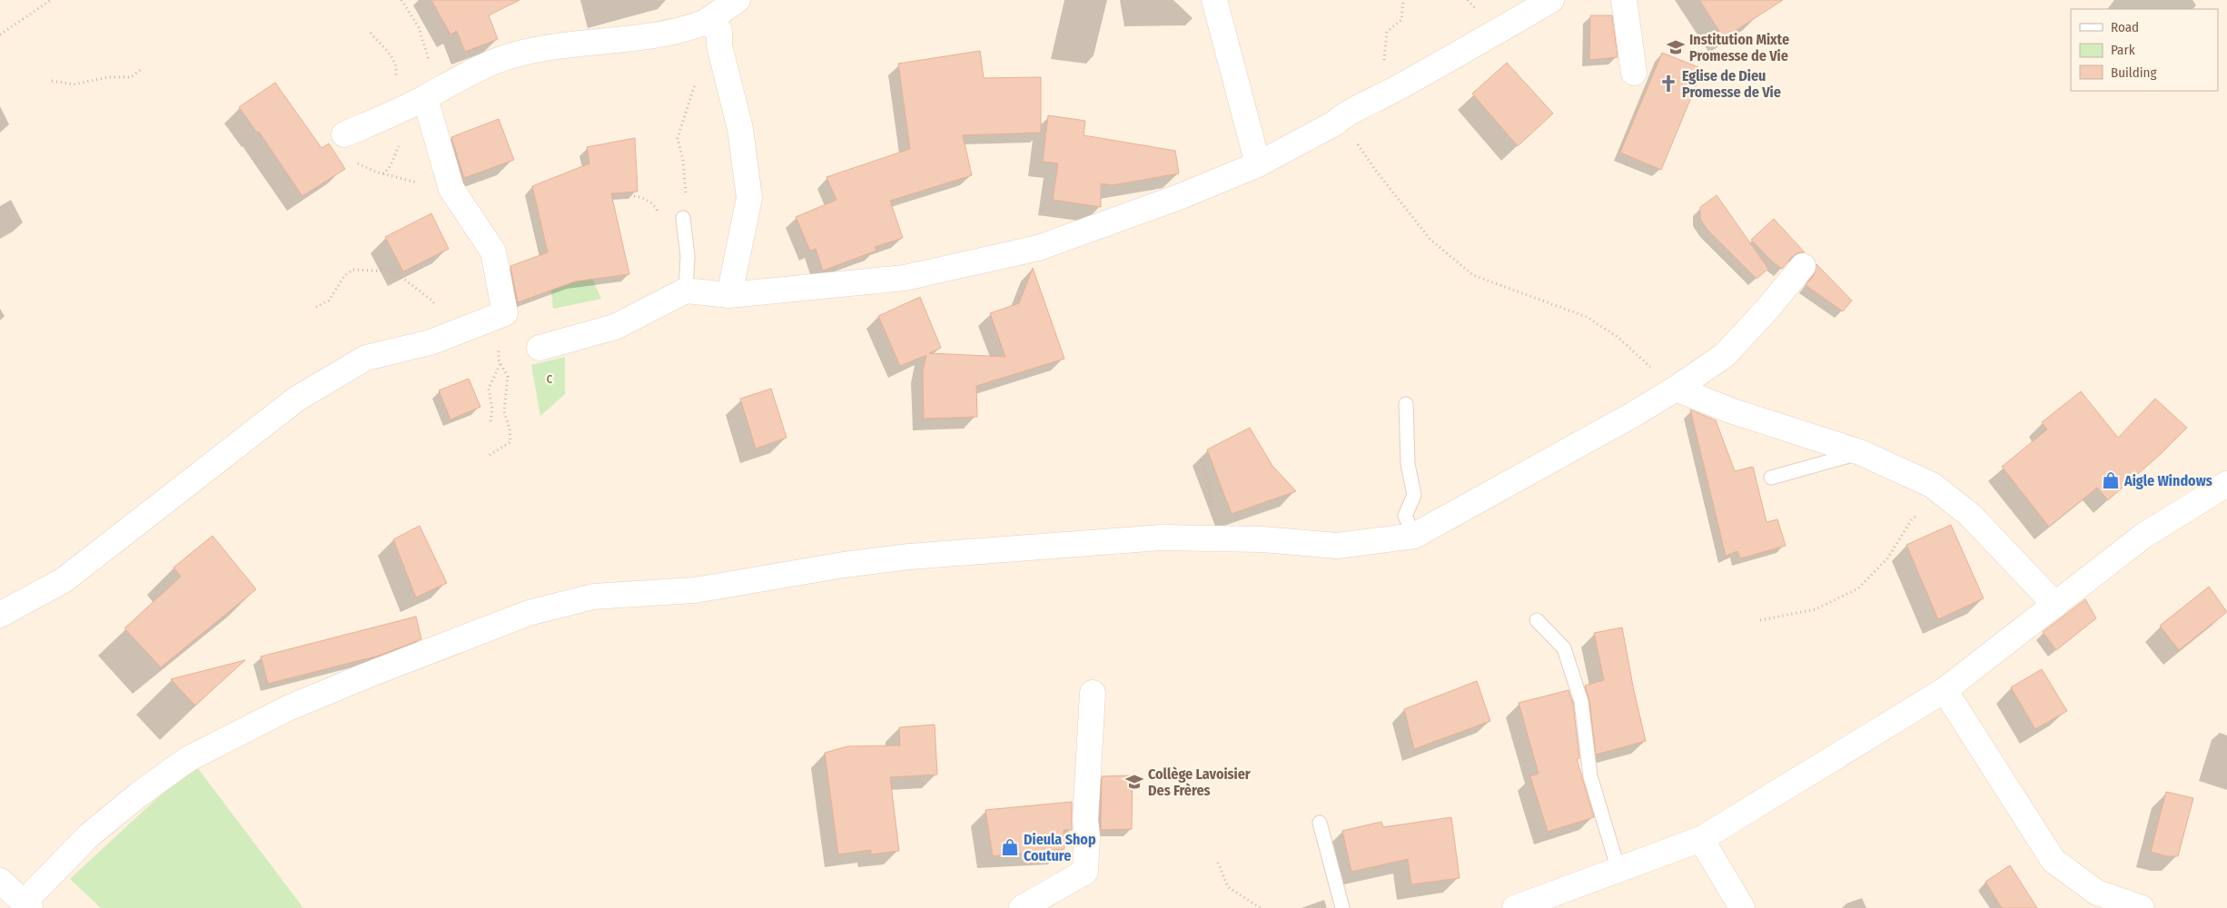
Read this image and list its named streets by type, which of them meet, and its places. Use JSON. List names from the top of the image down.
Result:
{
  "parks": ["c"],
  "places": {
    "school or university": ["Institution Mixte Promesse de Vie", "Collège Lavoisier Des Frères"],
    "church": ["Eglise de Dieu Promesse de Vie"],
    "shop": ["Aigle Windows", "Dieula Shop Couture"]
  },
  "legend": ["Road", "Park", "Building"]
}
